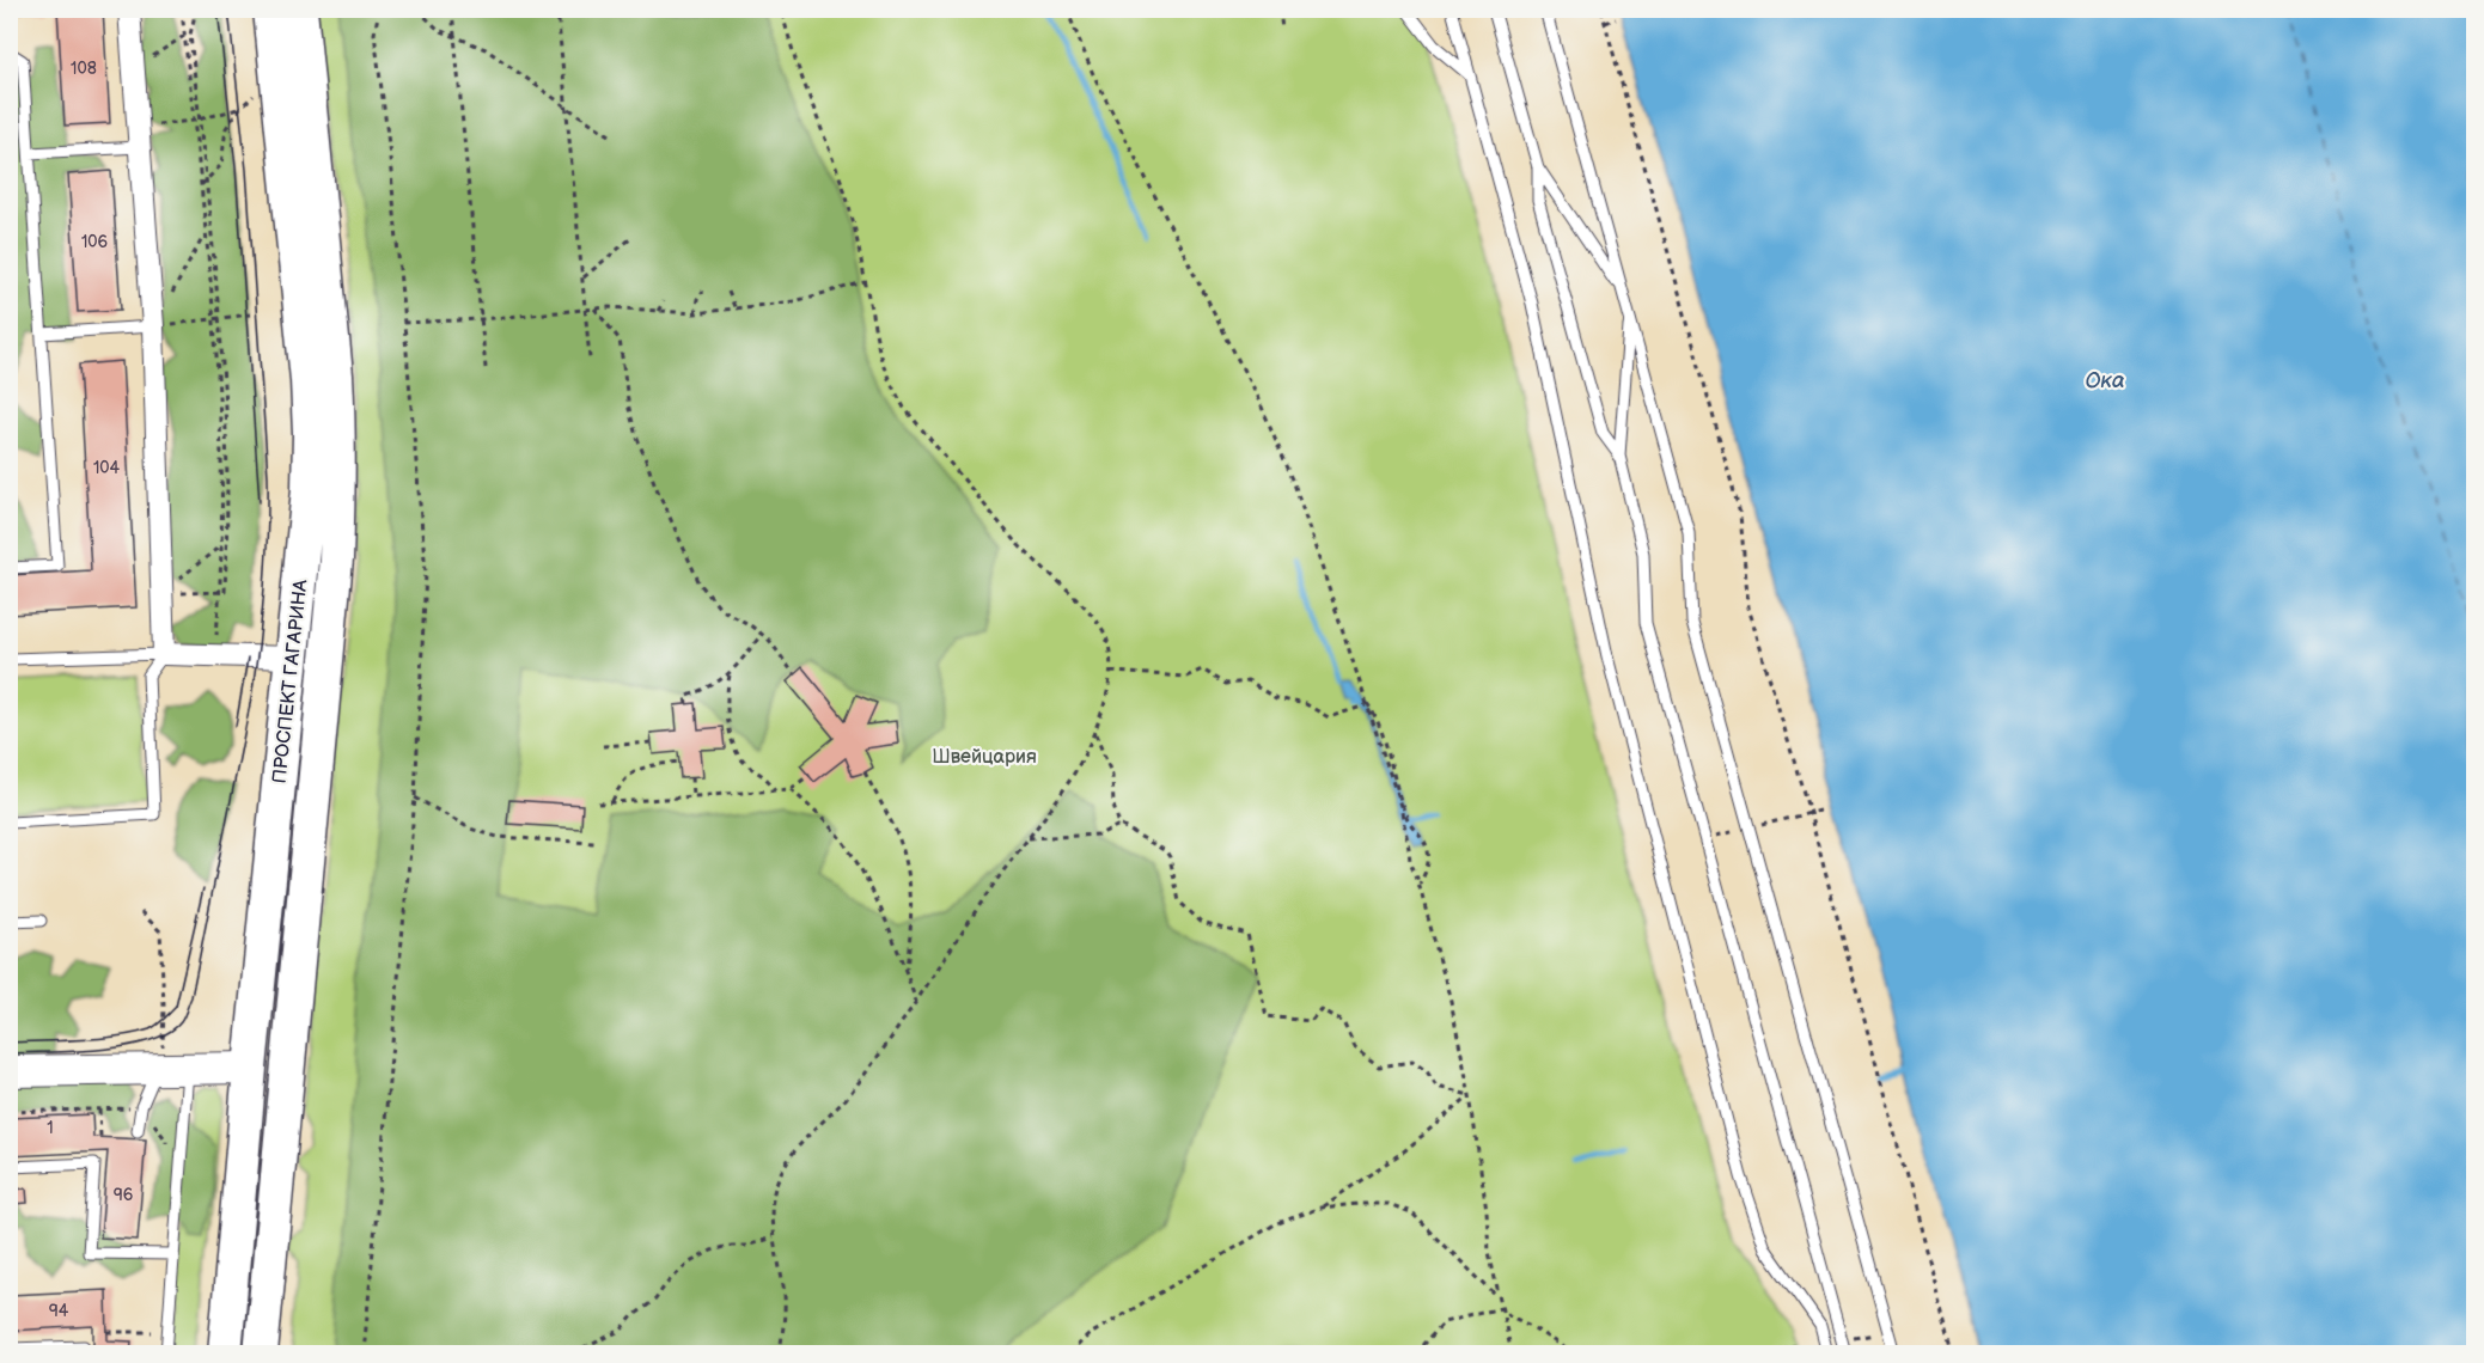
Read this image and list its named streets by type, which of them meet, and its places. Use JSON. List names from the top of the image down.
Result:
{
  "streets": {
    "main road": ["ПРОСПЕКТ ГАГАРИНА"]
  },
  "water": ["Ока"],
  "parks": ["Швейцария"],
  "house_numbers": [
    "108",
    "106",
    "104",
    "1",
    "96",
    "94"
  ]
}
